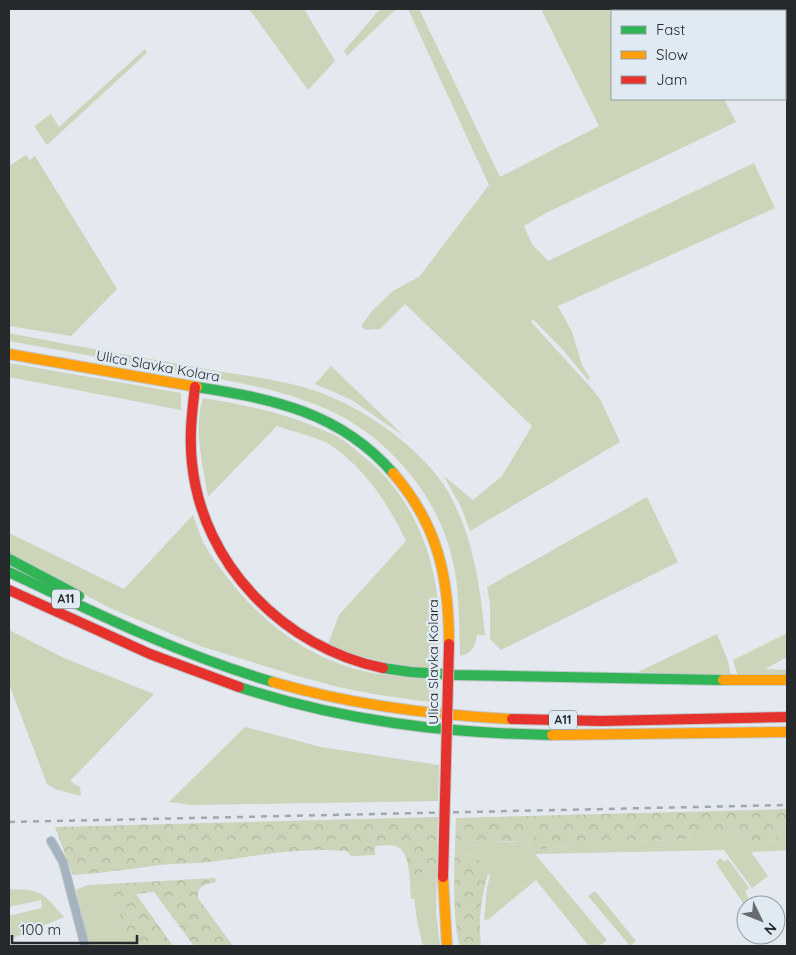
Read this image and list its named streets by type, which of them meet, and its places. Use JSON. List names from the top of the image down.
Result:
{
  "streets": {
    "main road": ["Ulica Slavka Kolara", "A11"]
  },
  "legend": ["Fast", "Slow", "Jam"],
  "scale_bar": "100 m",
  "north": "bottom right"
}
